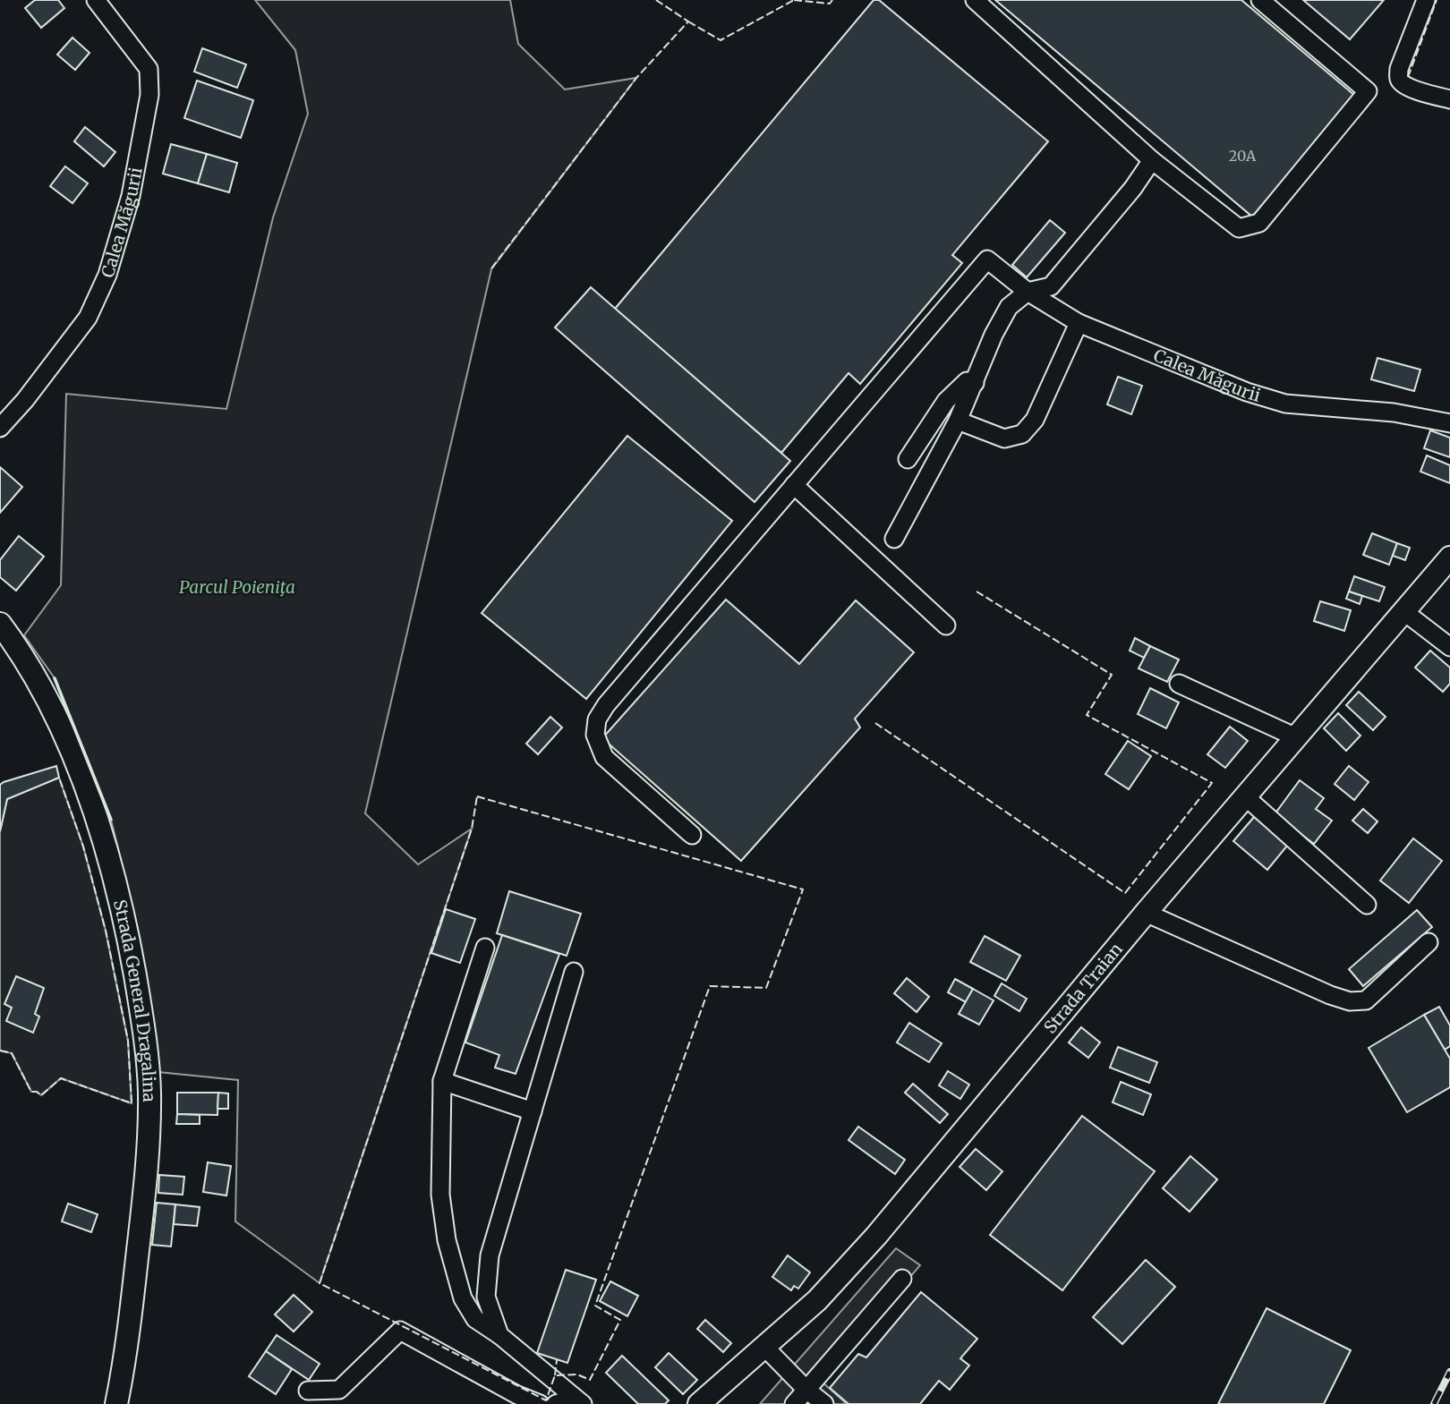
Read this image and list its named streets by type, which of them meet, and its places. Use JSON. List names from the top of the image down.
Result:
{
  "streets": {
    "main road": ["Strada Traian", "Strada General Dragalina"],
    "street": ["Calea Măgurii"]
  },
  "parks": ["Parcul Poieniţa"],
  "house_numbers": ["20A"]
}
